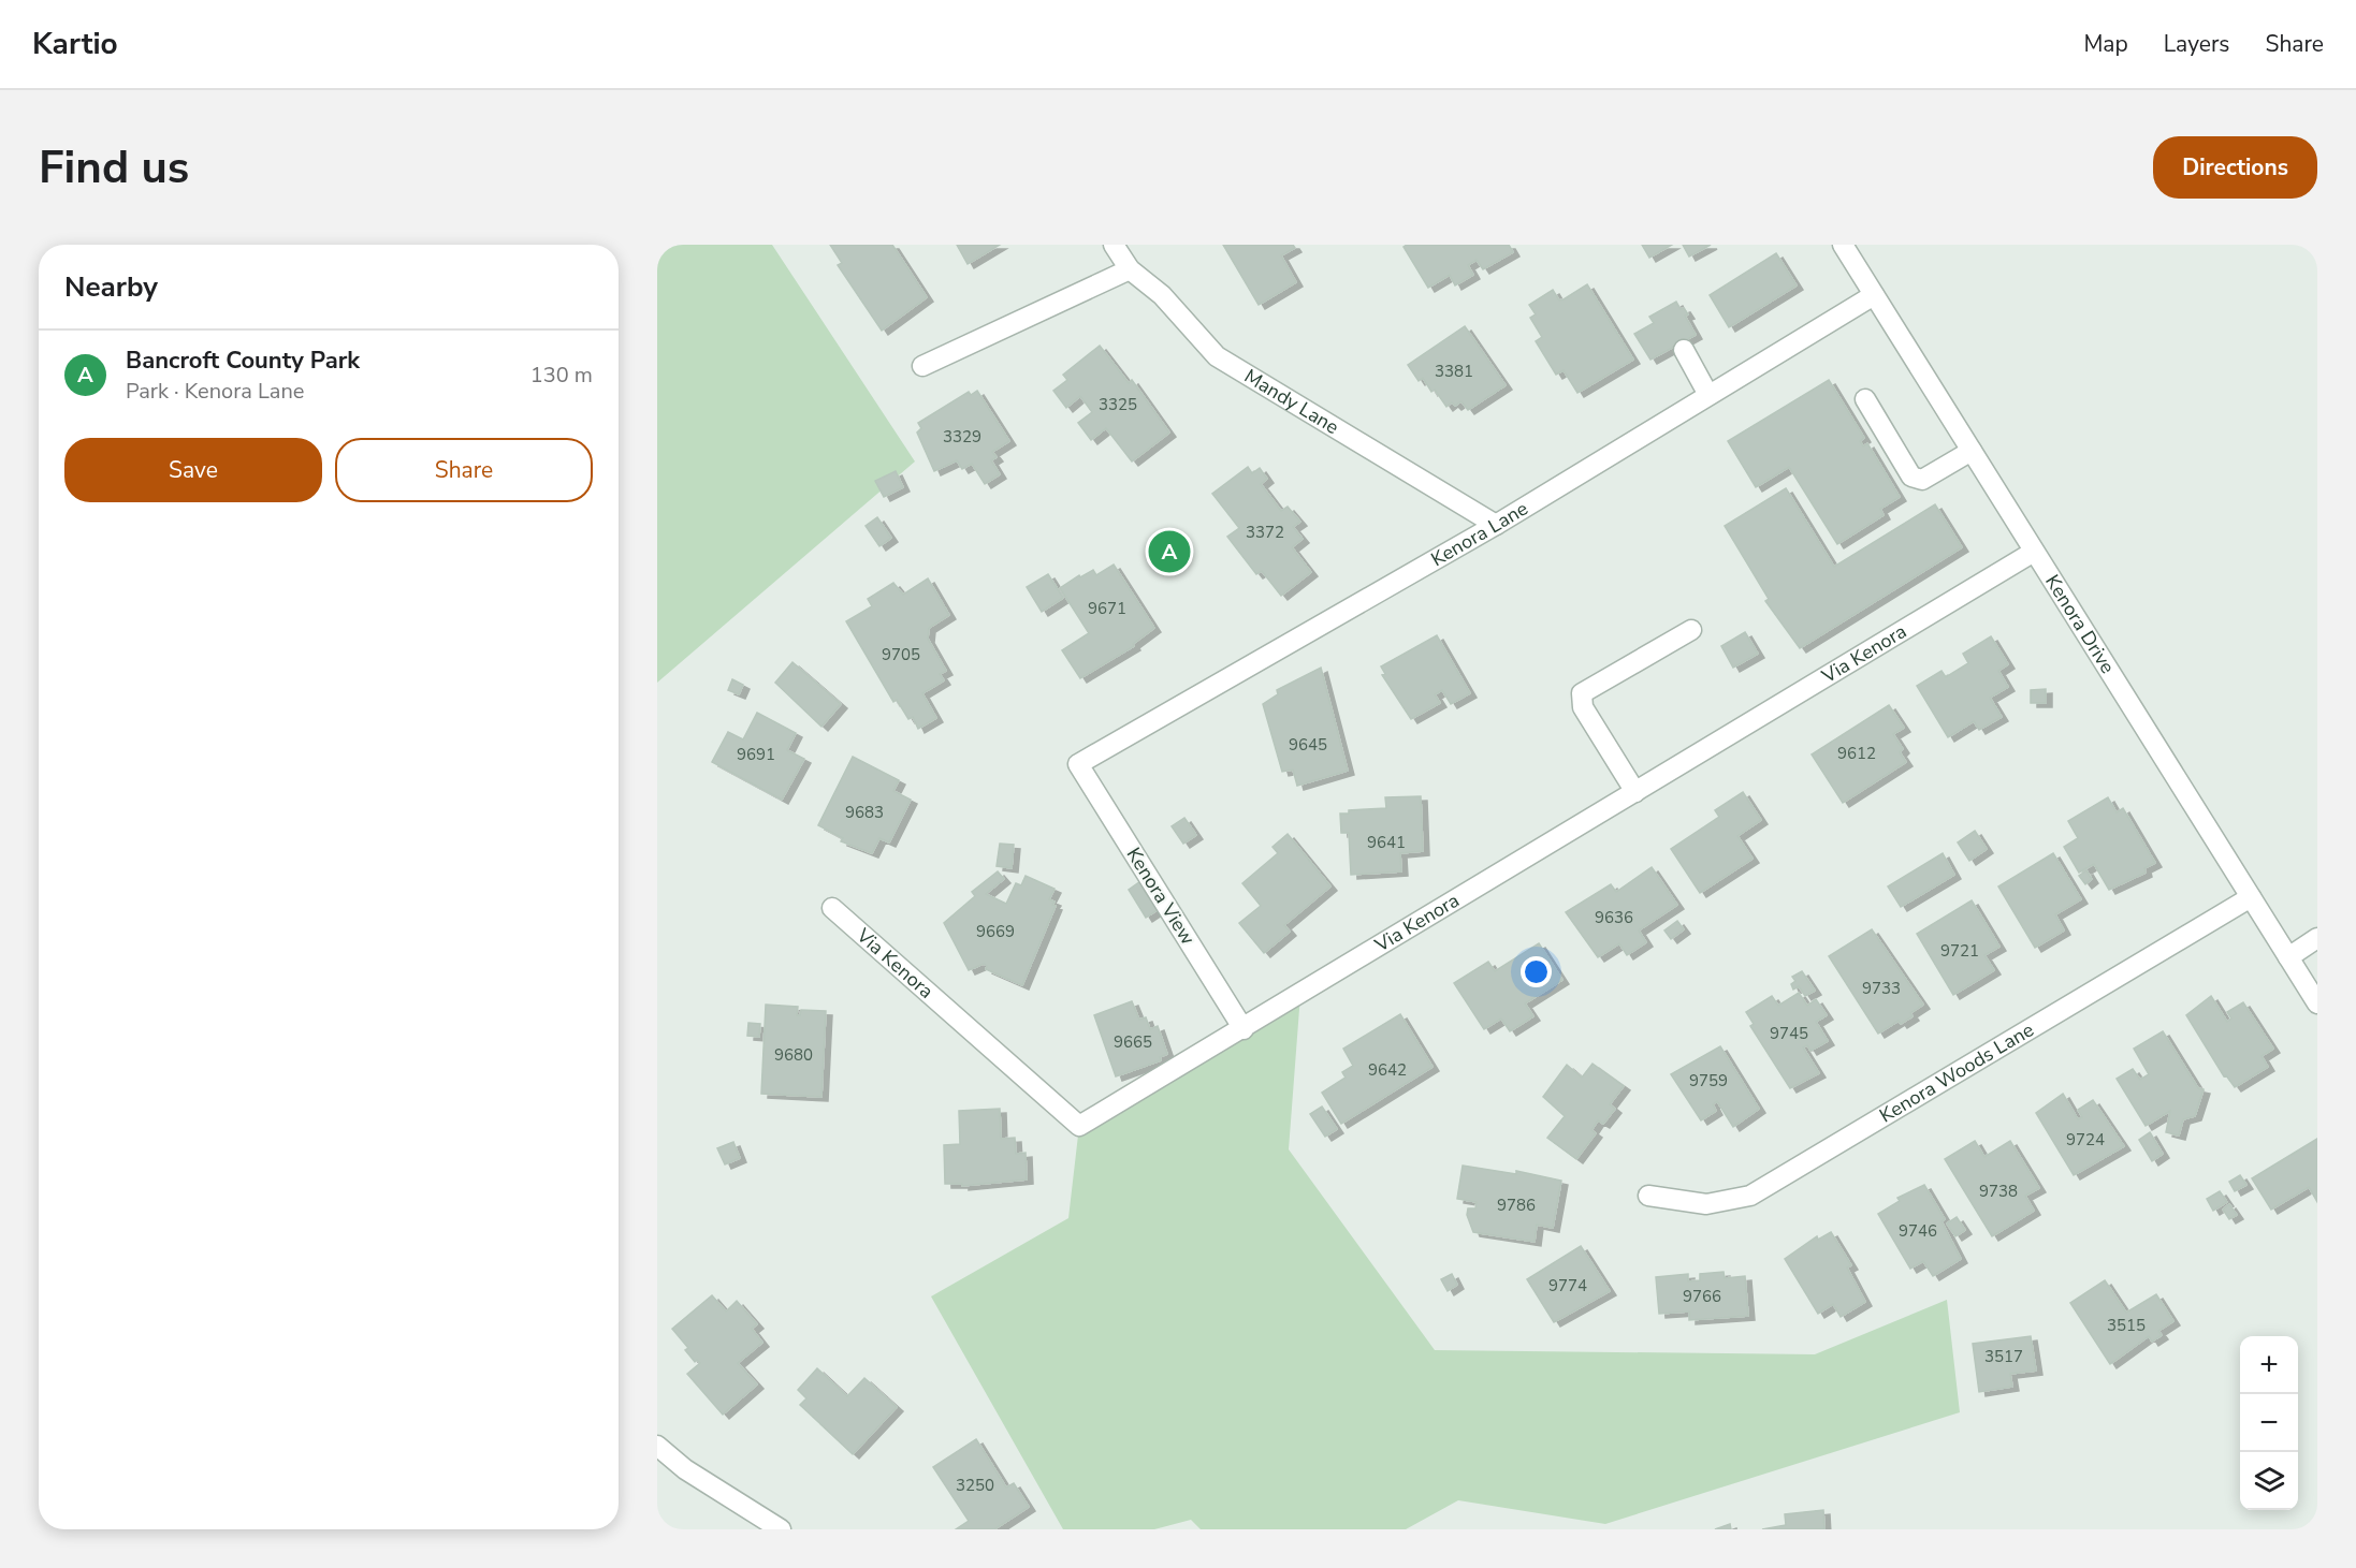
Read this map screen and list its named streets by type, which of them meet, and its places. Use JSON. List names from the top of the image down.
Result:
{
  "streets": {
    "street": [
      "Mandy Lane",
      "Kenora Lane",
      "Kenora Drive",
      "Via Kenora",
      "Kenora View",
      "Kenora Woods Lane"
    ]
  },
  "crossings": [
    ["Mandy Lane", "Kenora Lane"],
    ["Kenora Lane", "Kenora Drive"],
    ["Kenora Lane", "Kenora View"],
    ["Kenora Drive", "Via Kenora"],
    ["Kenora Drive", "Kenora Woods Lane"],
    ["Via Kenora", "Kenora View"]
  ],
  "house_numbers": [
    "3381",
    "3325",
    "3329",
    "3372",
    "9671",
    "9705",
    "9645",
    "9612",
    "9691",
    "9683",
    "9641",
    "9636",
    "9669",
    "9721",
    "9733",
    "9745",
    "9665",
    "9680",
    "9642",
    "9759",
    "9724",
    "9738",
    "9786",
    "9746",
    "9774",
    "9766",
    "3515",
    "3517",
    "3250"
  ],
  "page": {
    "header": "Kartio",
    "nav": ["Map", "Layers", "Share"],
    "buttons": [
      "Directions",
      ["Save", "Share"]
    ],
    "title": "Find us",
    "heading": "Nearby",
    "list": [
      {
        "mark": "A",
        "name": "Bancroft County Park",
        "note": "Park · Kenora Lane",
        "value": "130 m"
      }
    ],
    "pins": "A",
    "map_buttons": ["+", "−"]
  }
}
